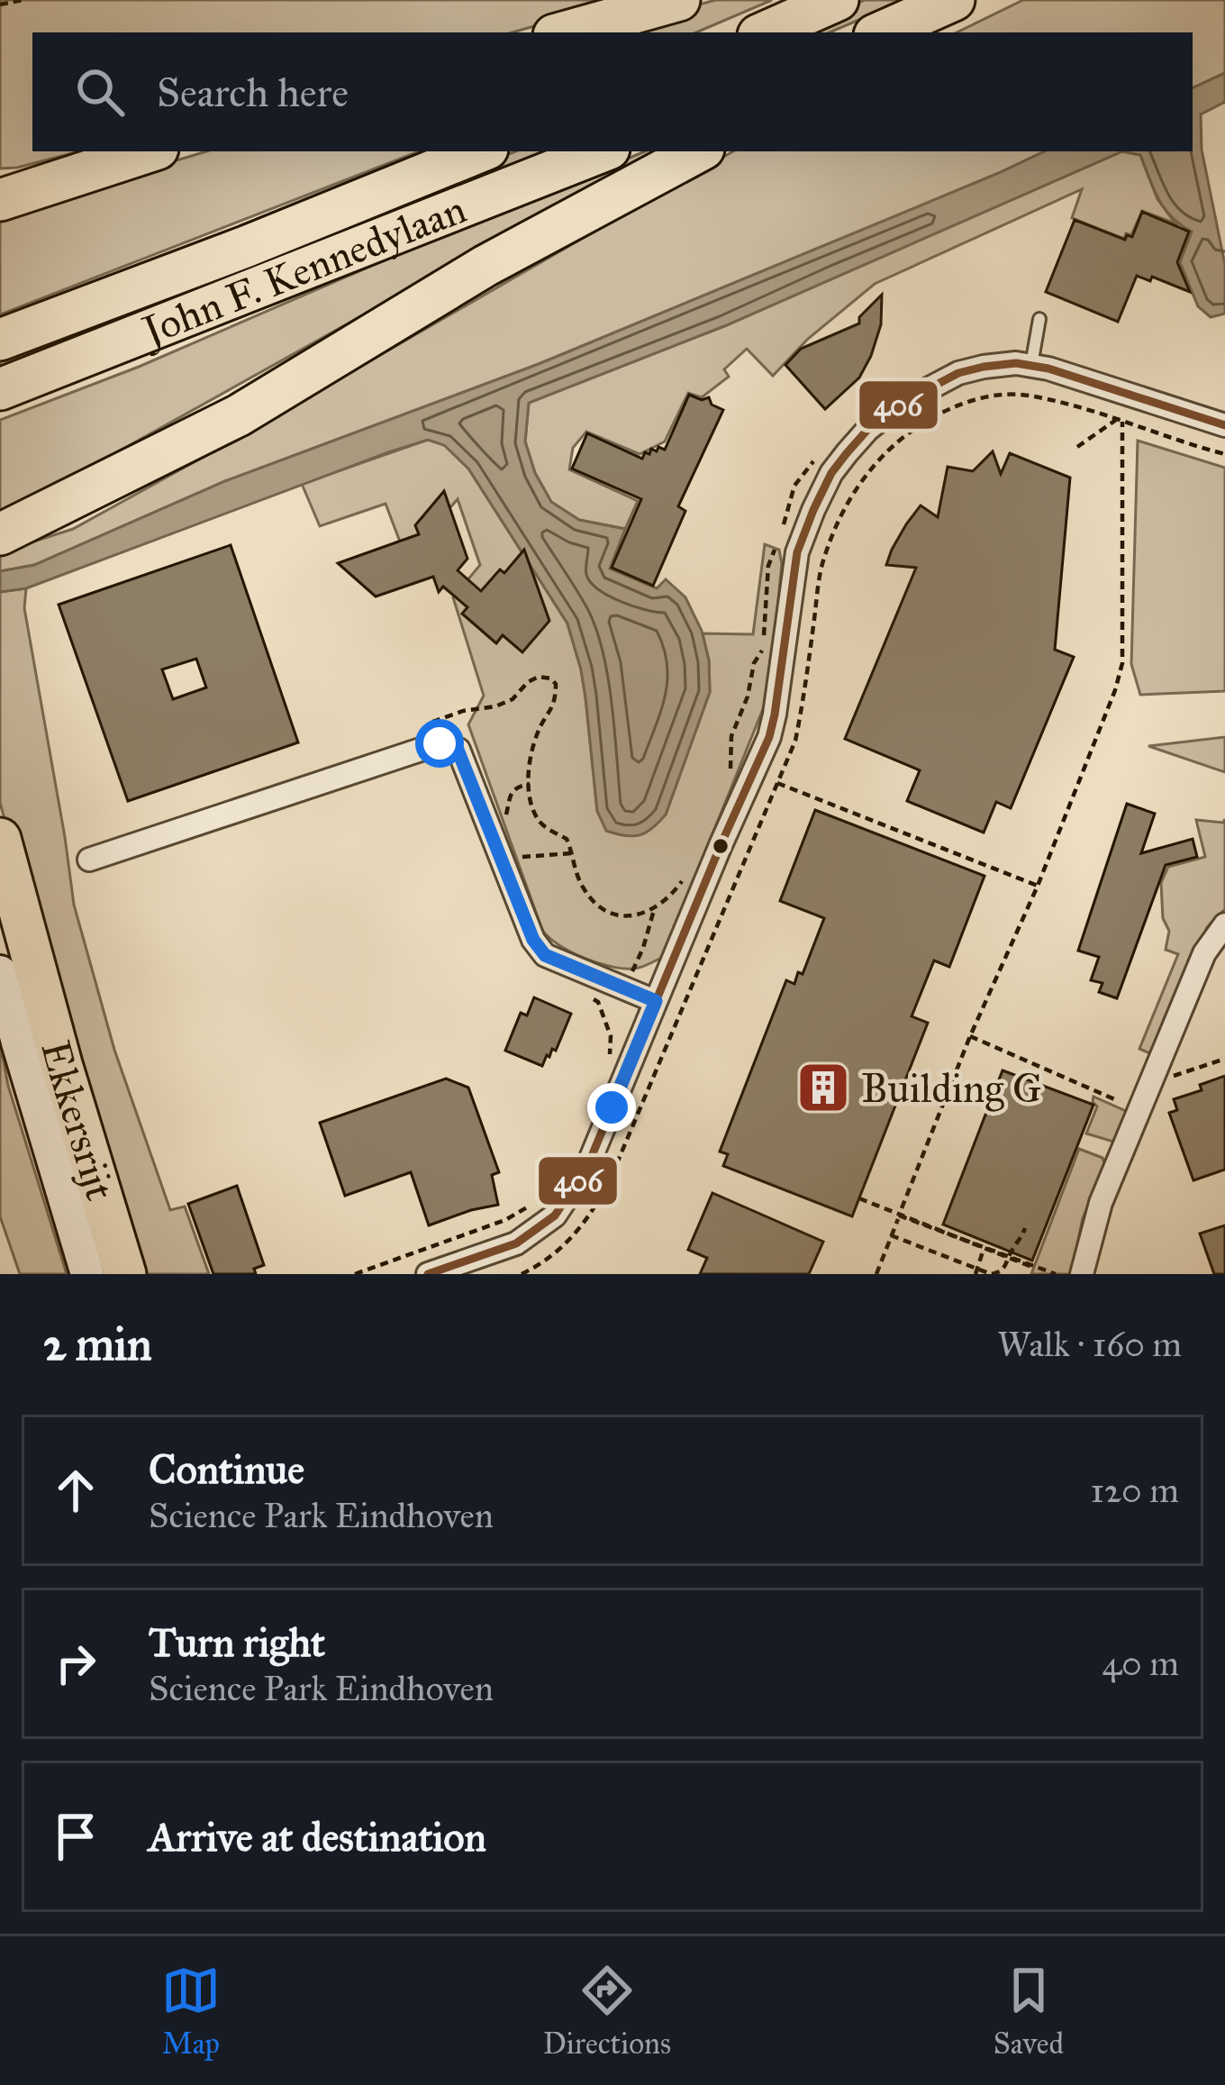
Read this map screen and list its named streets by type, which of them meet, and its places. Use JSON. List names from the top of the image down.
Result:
{
  "streets": {
    "highway": ["John F. Kennedylaan", "Ekkersrijt"]
  },
  "places": {
    "building": ["Building G"]
  },
  "lines": ["transit line 406"],
  "page": {
    "search": "Search here",
    "heading": ["2 min", "Walk · 160 m"],
    "list": [
      ["Continue", "Science Park Eindhoven", "120 m"],
      ["Turn right", "Science Park Eindhoven", "40 m"],
      "Arrive at destination"
    ],
    "nav": ["Map", "Directions", "Saved"]
  }
}
